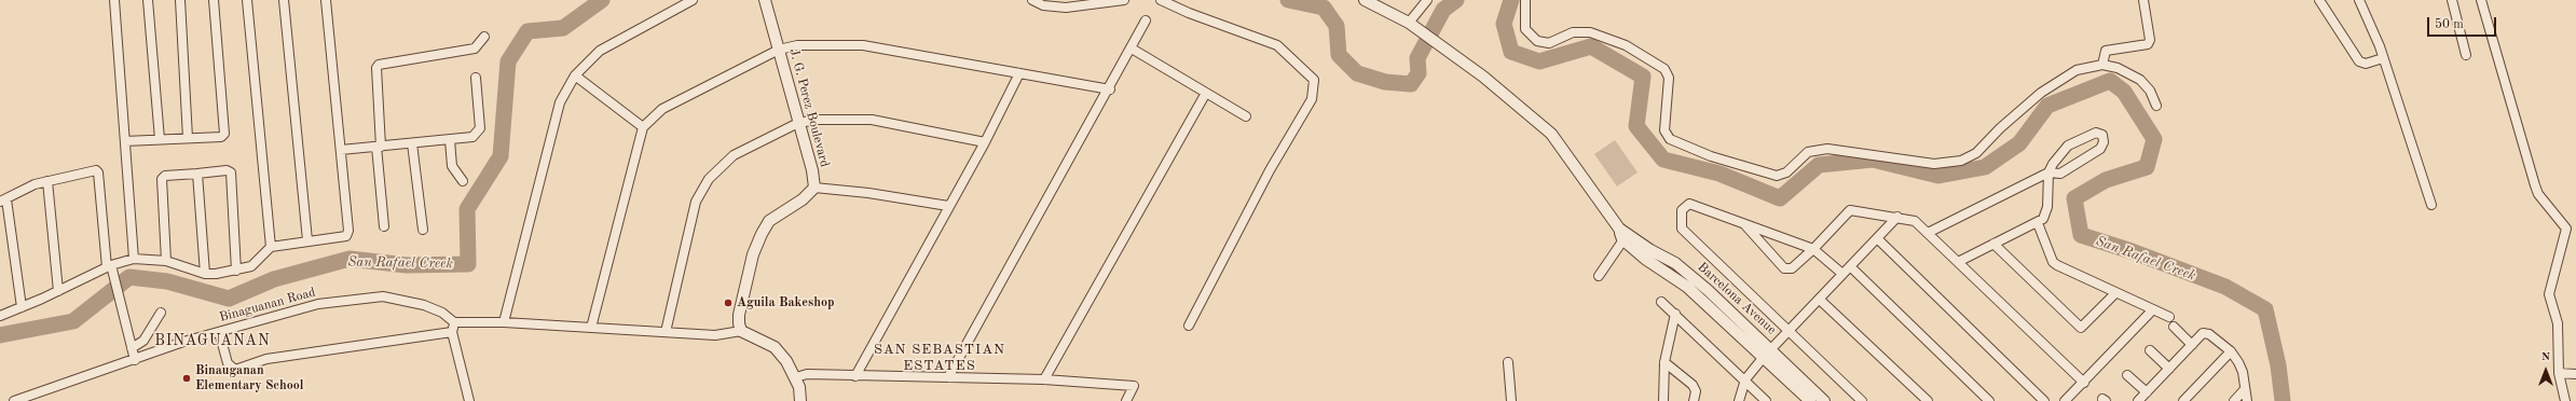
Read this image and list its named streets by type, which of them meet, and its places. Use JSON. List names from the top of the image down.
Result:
{
  "streets": {
    "street": ["J. G. Perez Boulevard", "Barcelona Avenue", "Binaguanan Road"]
  },
  "districts": ["BINAGUANAN", "SAN SEBASTIAN ESTATES"],
  "water": ["San Rafael Creek"],
  "places": ["Aguila Bakeshop", "Binauganan Elementary School"],
  "scale_bar": "50 m",
  "north": "top"
}
